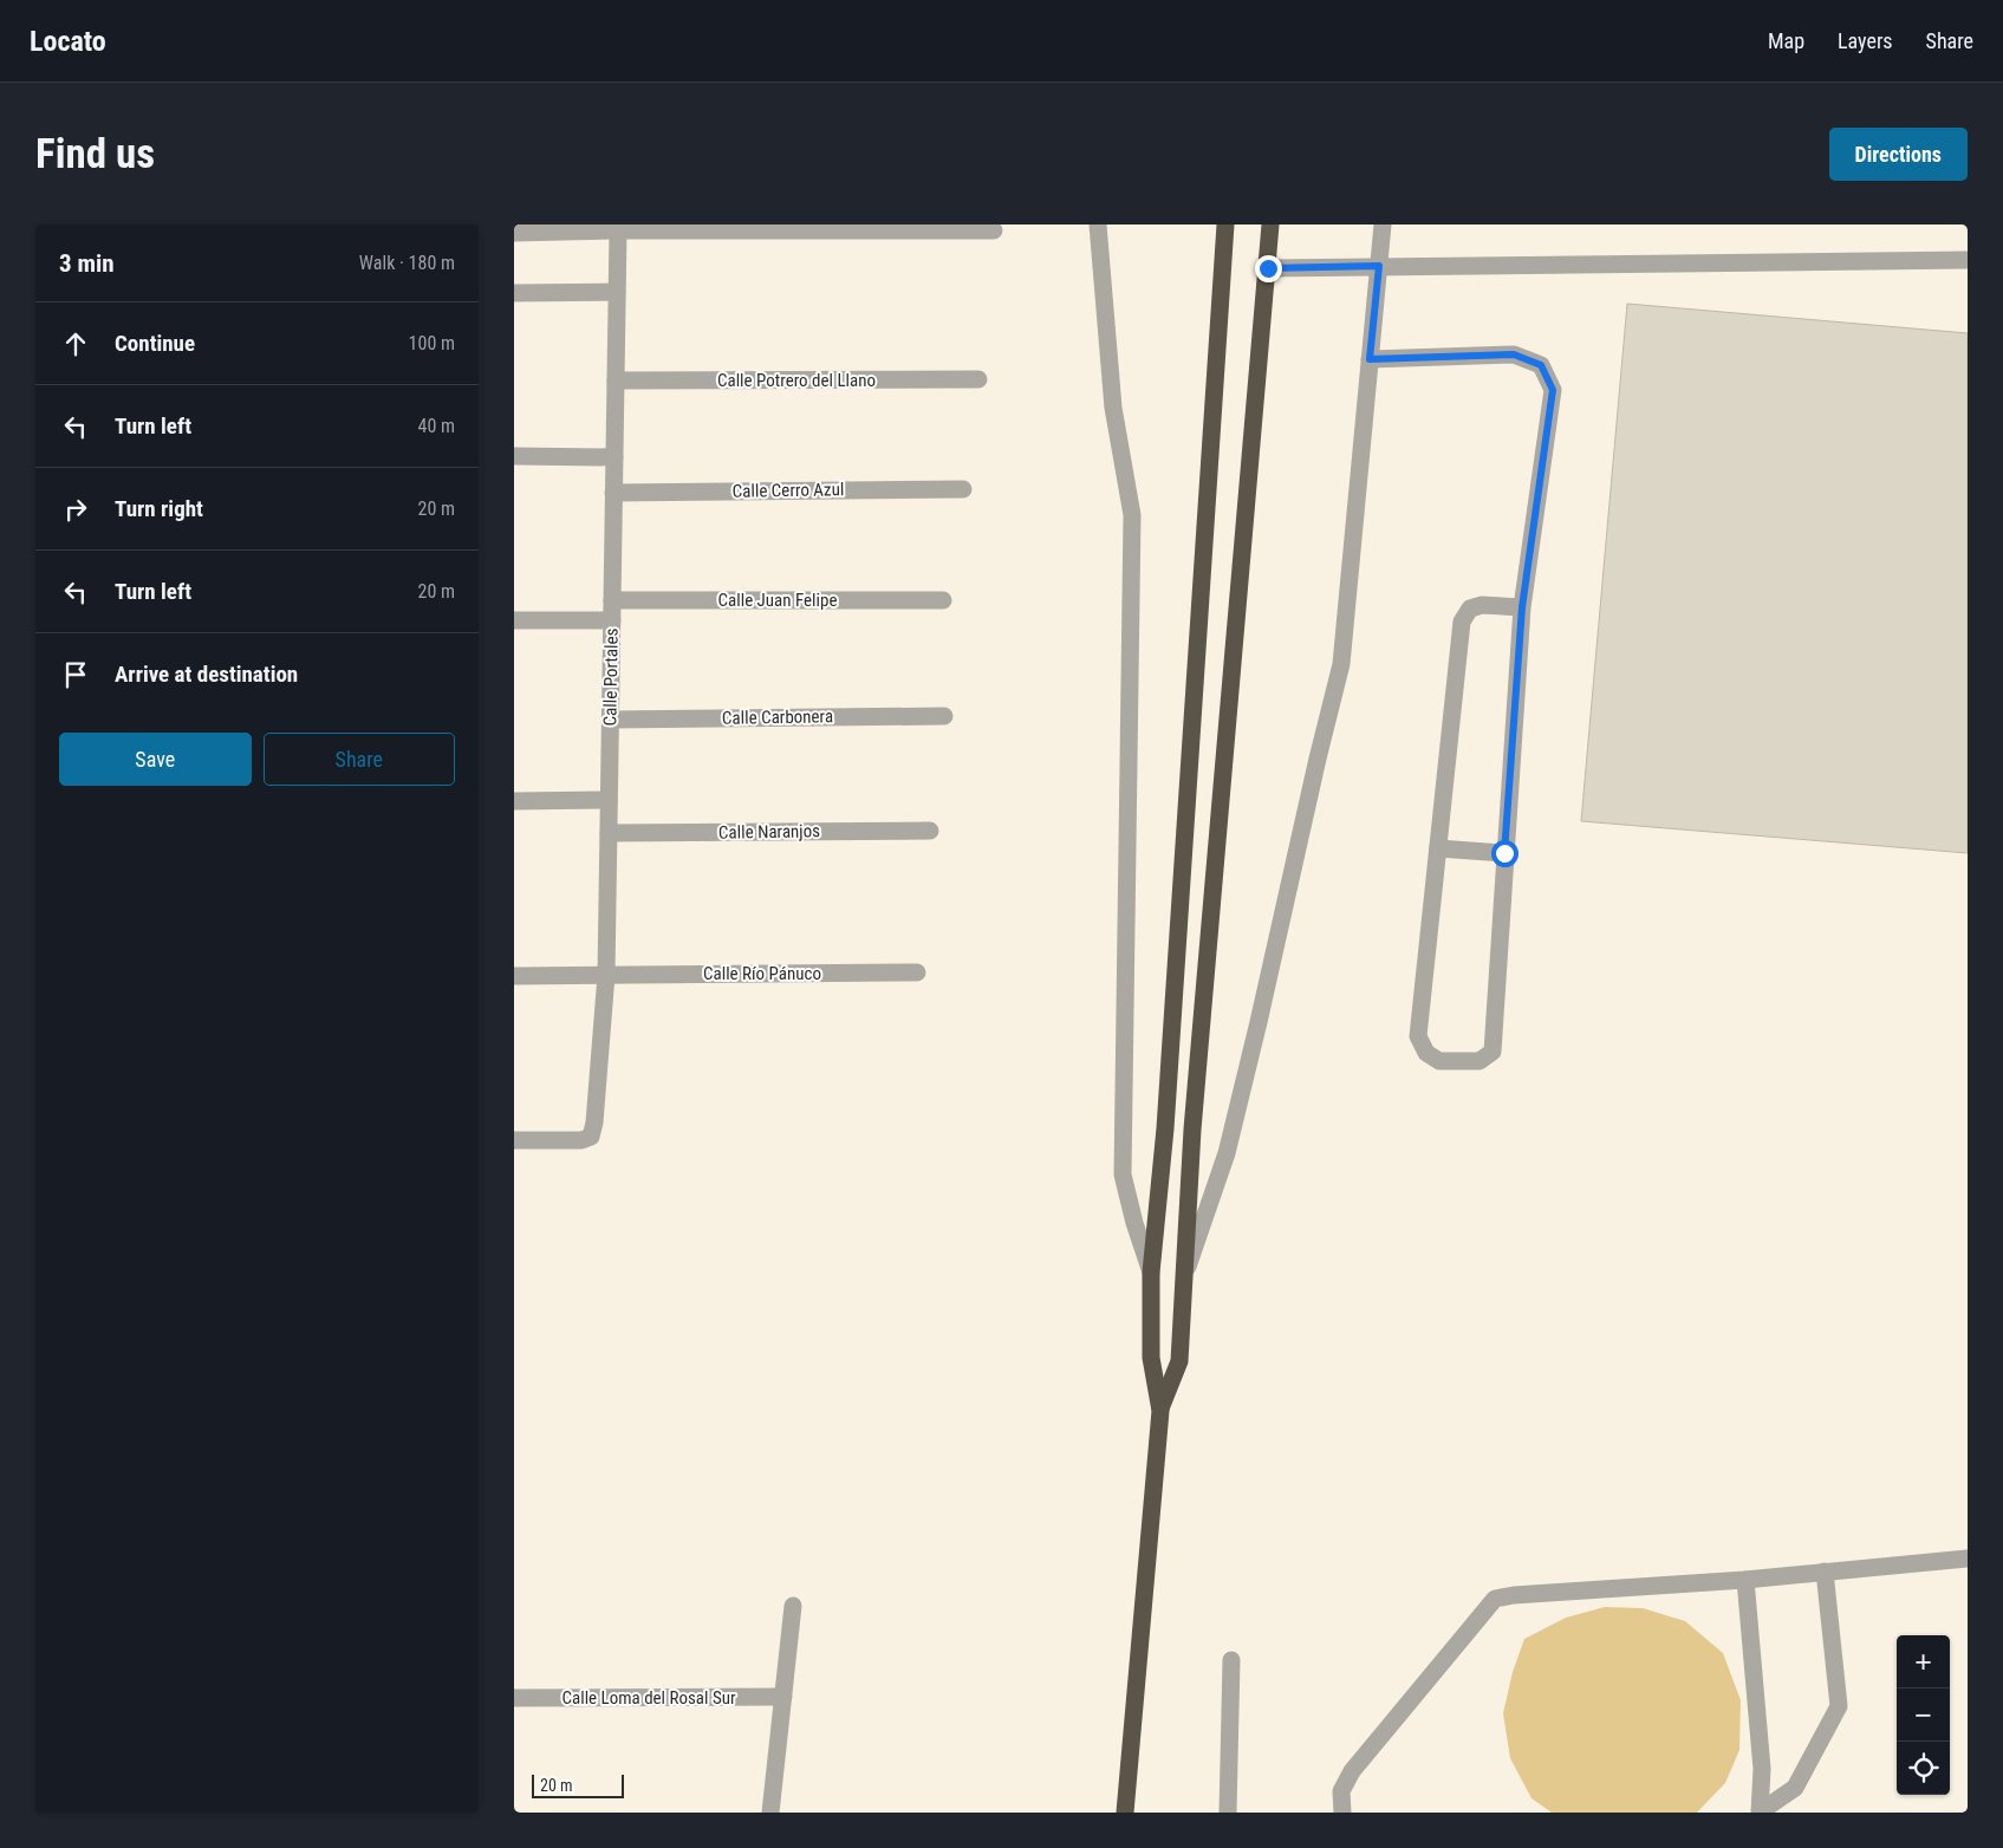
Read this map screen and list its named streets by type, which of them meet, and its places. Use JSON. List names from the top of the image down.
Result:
{
  "streets": {
    "street": [
      "Calle Potrero del Llano",
      "Calle Cerro Azul",
      "Calle Juan Felipe",
      "Calle Portales",
      "Calle Carbonera",
      "Calle Naranjos",
      "Calle Río Pánuco",
      "Calle Loma del Rosal Sur"
    ]
  },
  "crossings": [
    ["Calle Potrero del Llano", "Calle Portales"],
    ["Calle Cerro Azul", "Calle Portales"],
    ["Calle Juan Felipe", "Calle Portales"],
    ["Calle Portales", "Calle Carbonera"],
    ["Calle Portales", "Calle Naranjos"],
    ["Calle Portales", "Calle Río Pánuco"]
  ],
  "scale_bar": "20 m",
  "page": {
    "header": "Locato",
    "nav": ["Map", "Layers", "Share"],
    "buttons": [
      "Directions",
      ["Save", "Share"]
    ],
    "title": "Find us",
    "heading": ["3 min", "Walk · 180 m"],
    "list": [
      ["Continue", "100 m"],
      ["Turn left", "40 m"],
      ["Turn right", "20 m"],
      ["Turn left", "20 m"],
      "Arrive at destination"
    ],
    "map_buttons": ["+", "−"],
    "scale": "20 m"
  }
}
